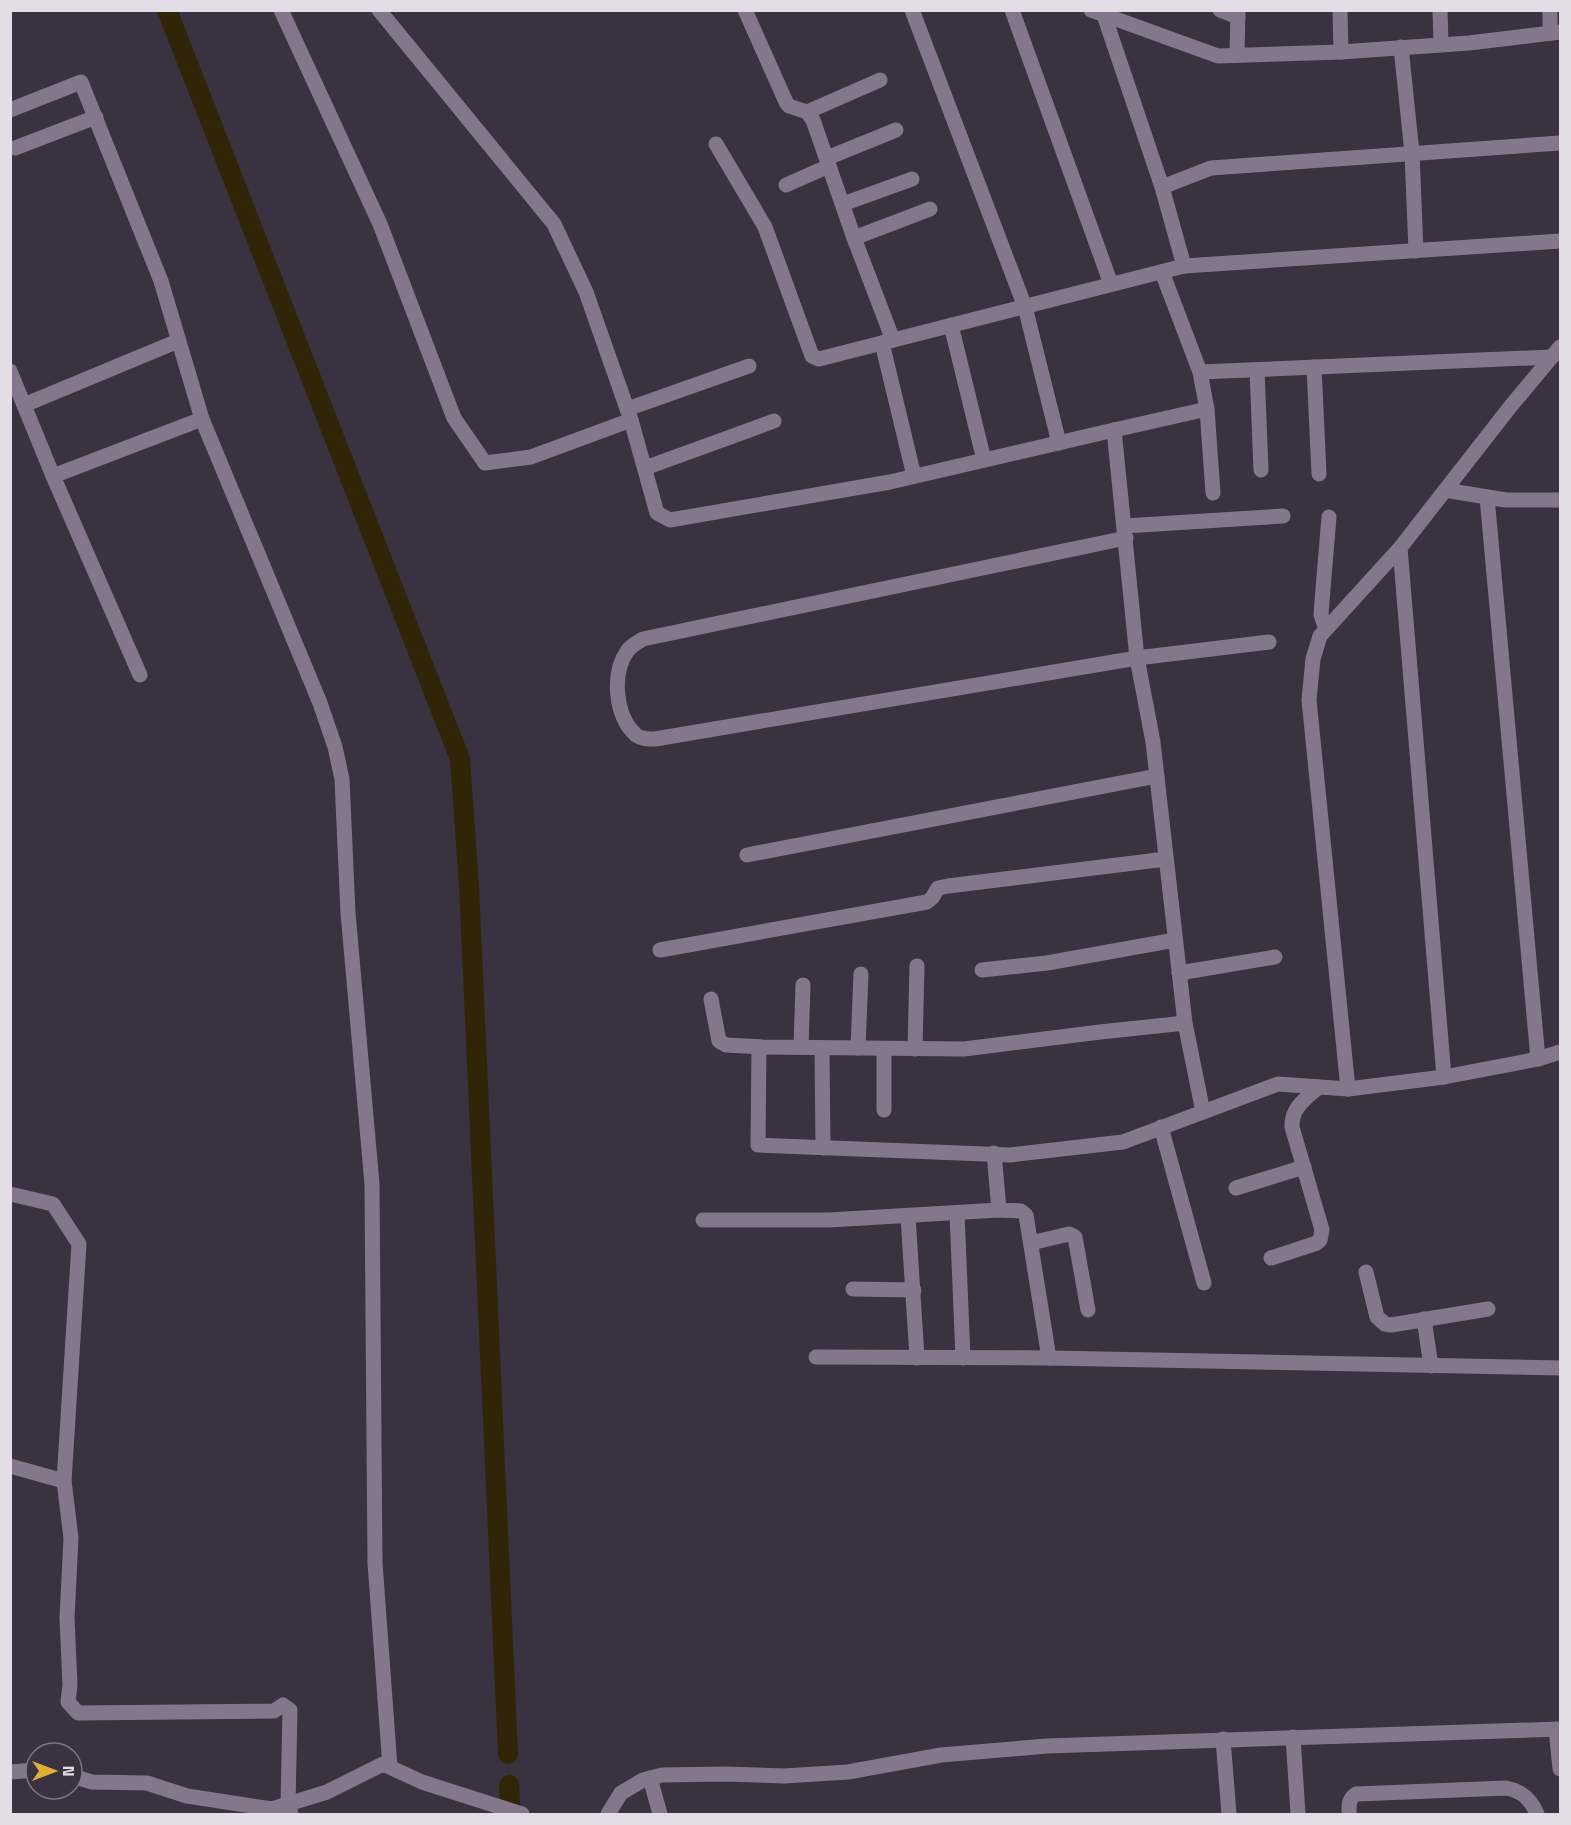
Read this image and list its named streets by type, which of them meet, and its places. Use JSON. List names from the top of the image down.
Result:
{
  "north": "right"
}
